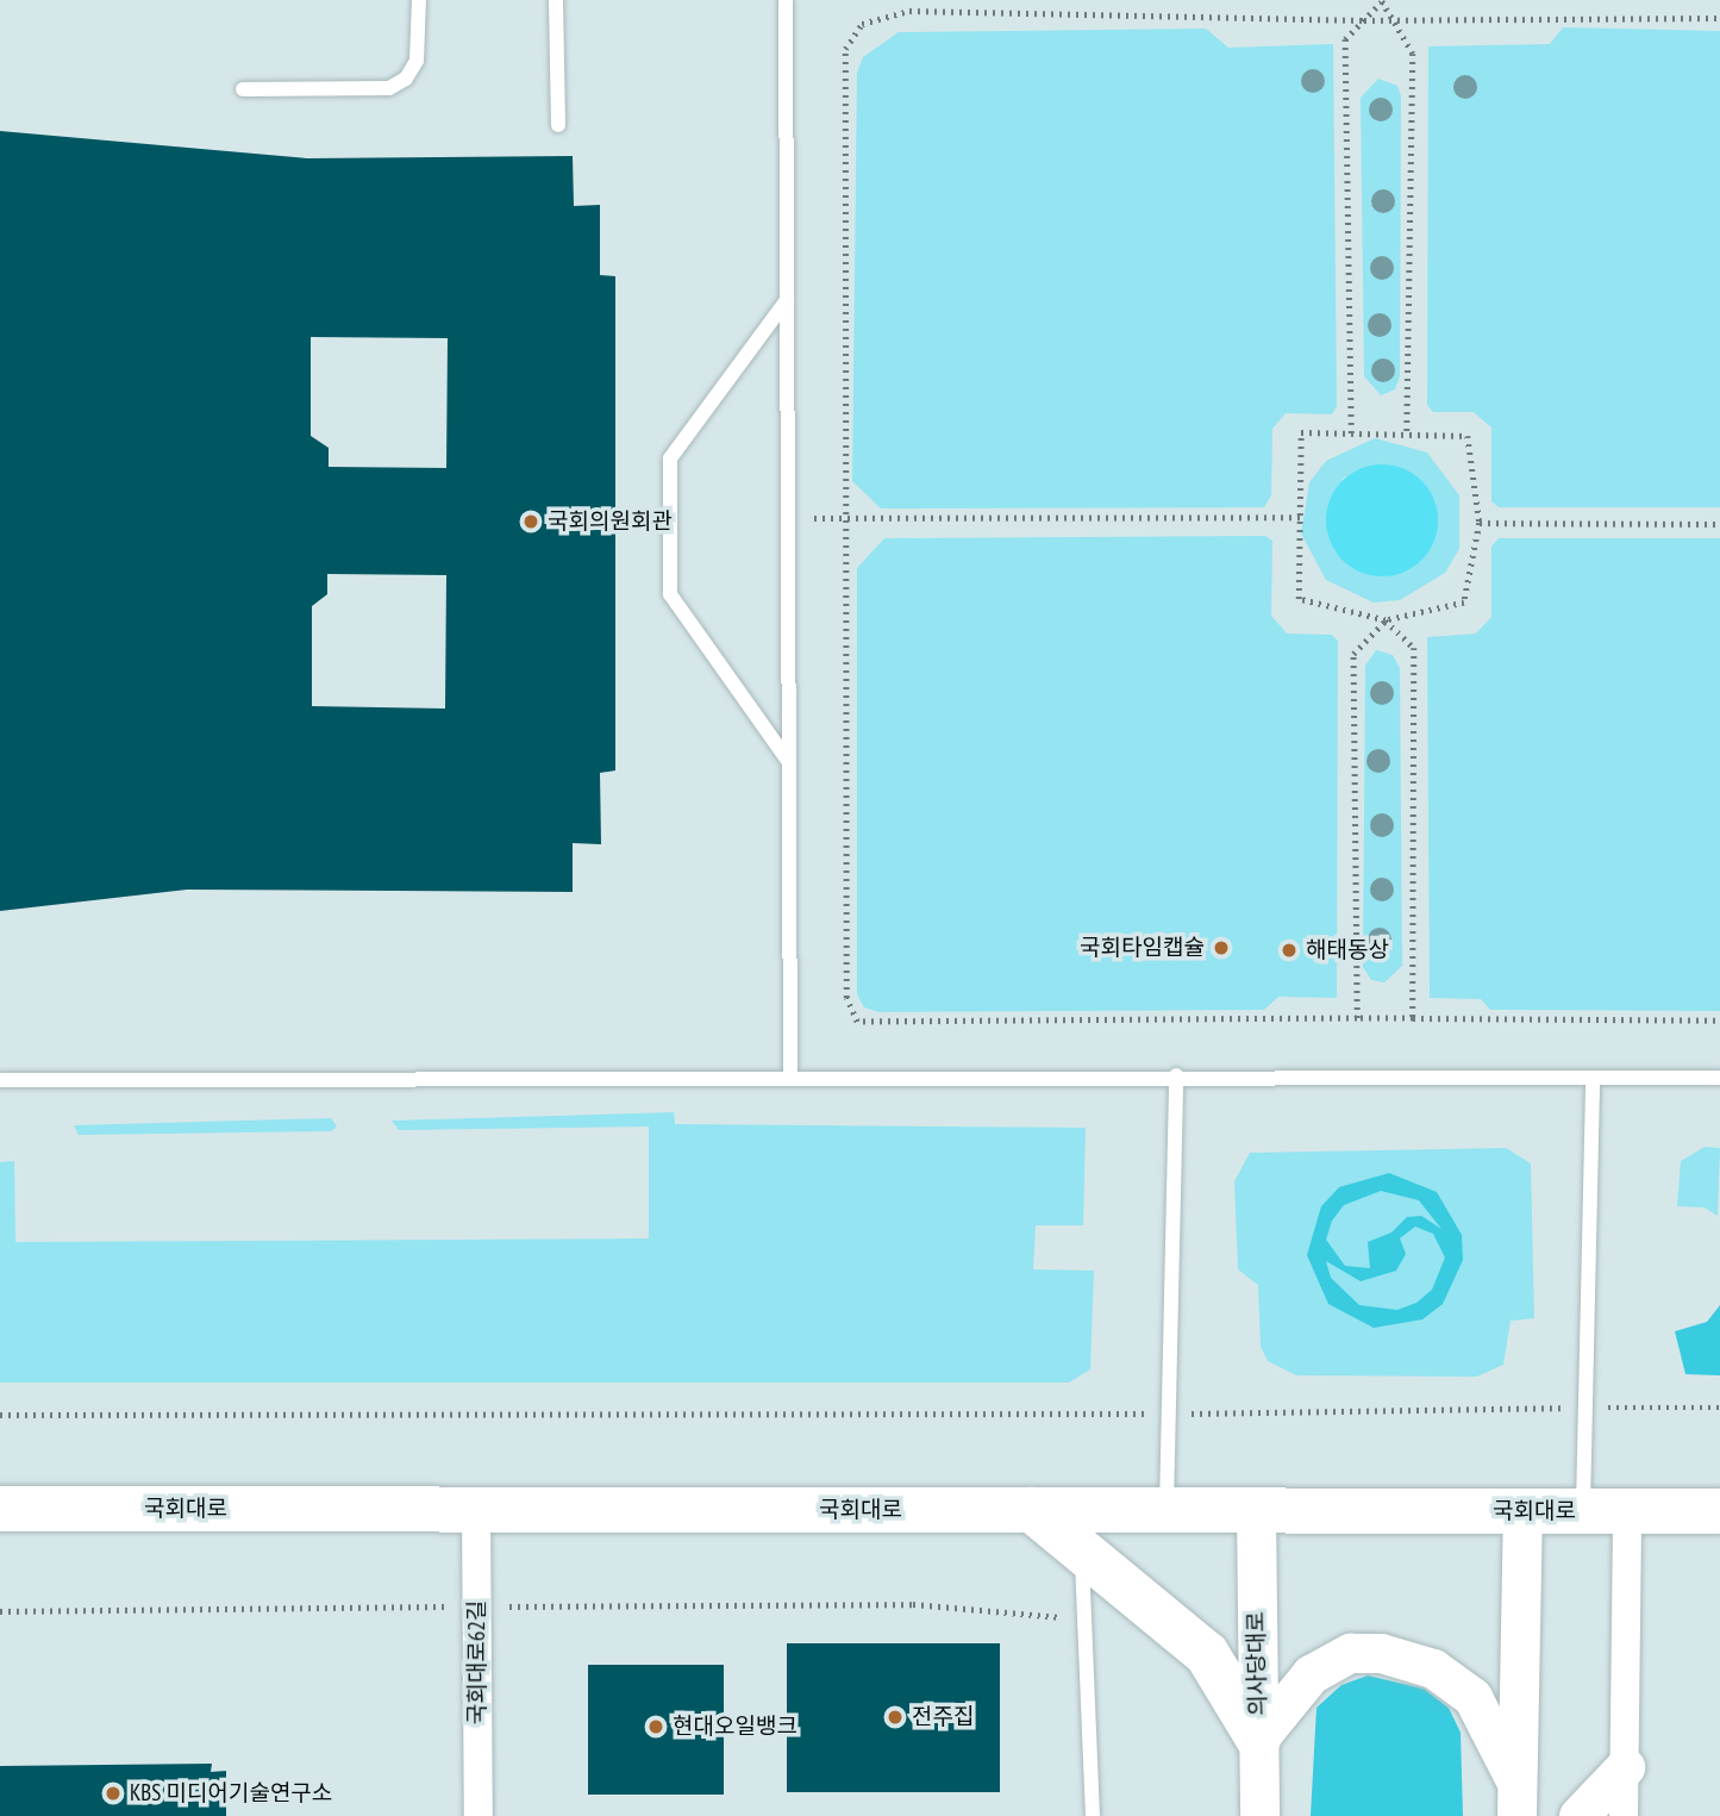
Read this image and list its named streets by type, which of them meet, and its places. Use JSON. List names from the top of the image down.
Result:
{
  "streets": {
    "main road": ["국회대로", "의사당대로"],
    "street": ["국회대로62길"]
  },
  "crossings": [
    ["국회대로", "국회대로62길"],
    ["국회대로", "의사당대로"]
  ],
  "places": [
    "국회의원회관",
    "국회타임캡슐",
    "해태동상",
    "전주집",
    "현대오일뱅크",
    "KBS 미디어기술연구소"
  ]
}
